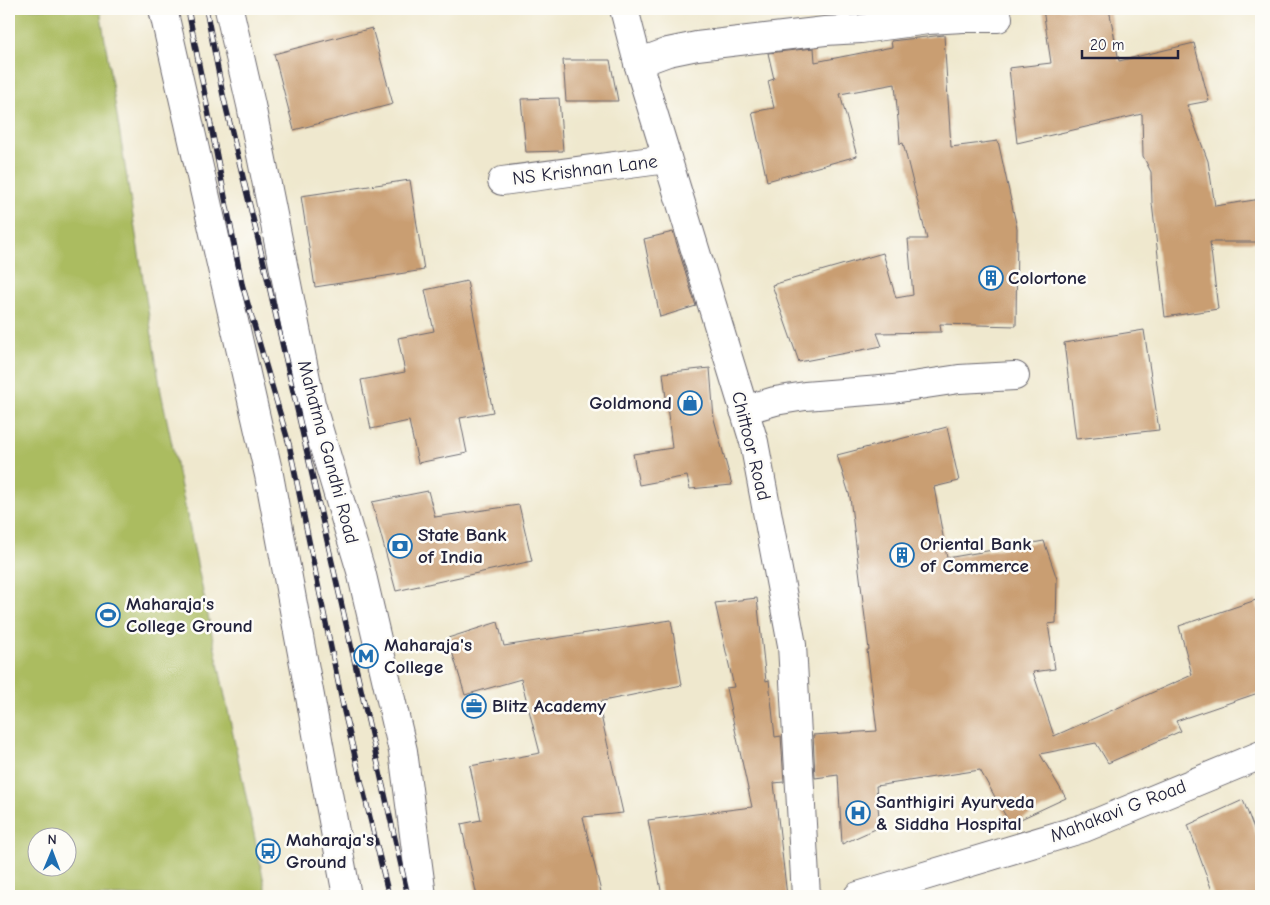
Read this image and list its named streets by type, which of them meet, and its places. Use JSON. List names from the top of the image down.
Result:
{
  "streets": {
    "main road": [
      "NS Krishnan Lane",
      "Chittoor Road",
      "Mahatma Gandhi Road",
      "Mahakavi G Road"
    ]
  },
  "crossings": [
    ["NS Krishnan Lane", "Chittoor Road"]
  ],
  "places": {
    "building": ["Colortone", "Oriental Bank of Commerce"],
    "shop": ["Goldmond"],
    "bank": ["State Bank of India"],
    "sports": ["Maharaja's College Ground"],
    "metro station": ["Maharaja's College"],
    "office": ["Blitz Academy"],
    "hospital": ["Santhigiri Ayurveda & Siddha Hospital"],
    "bus stop": ["Maharaja's Ground"]
  },
  "scale_bar": "20 m",
  "north": "top"
}
